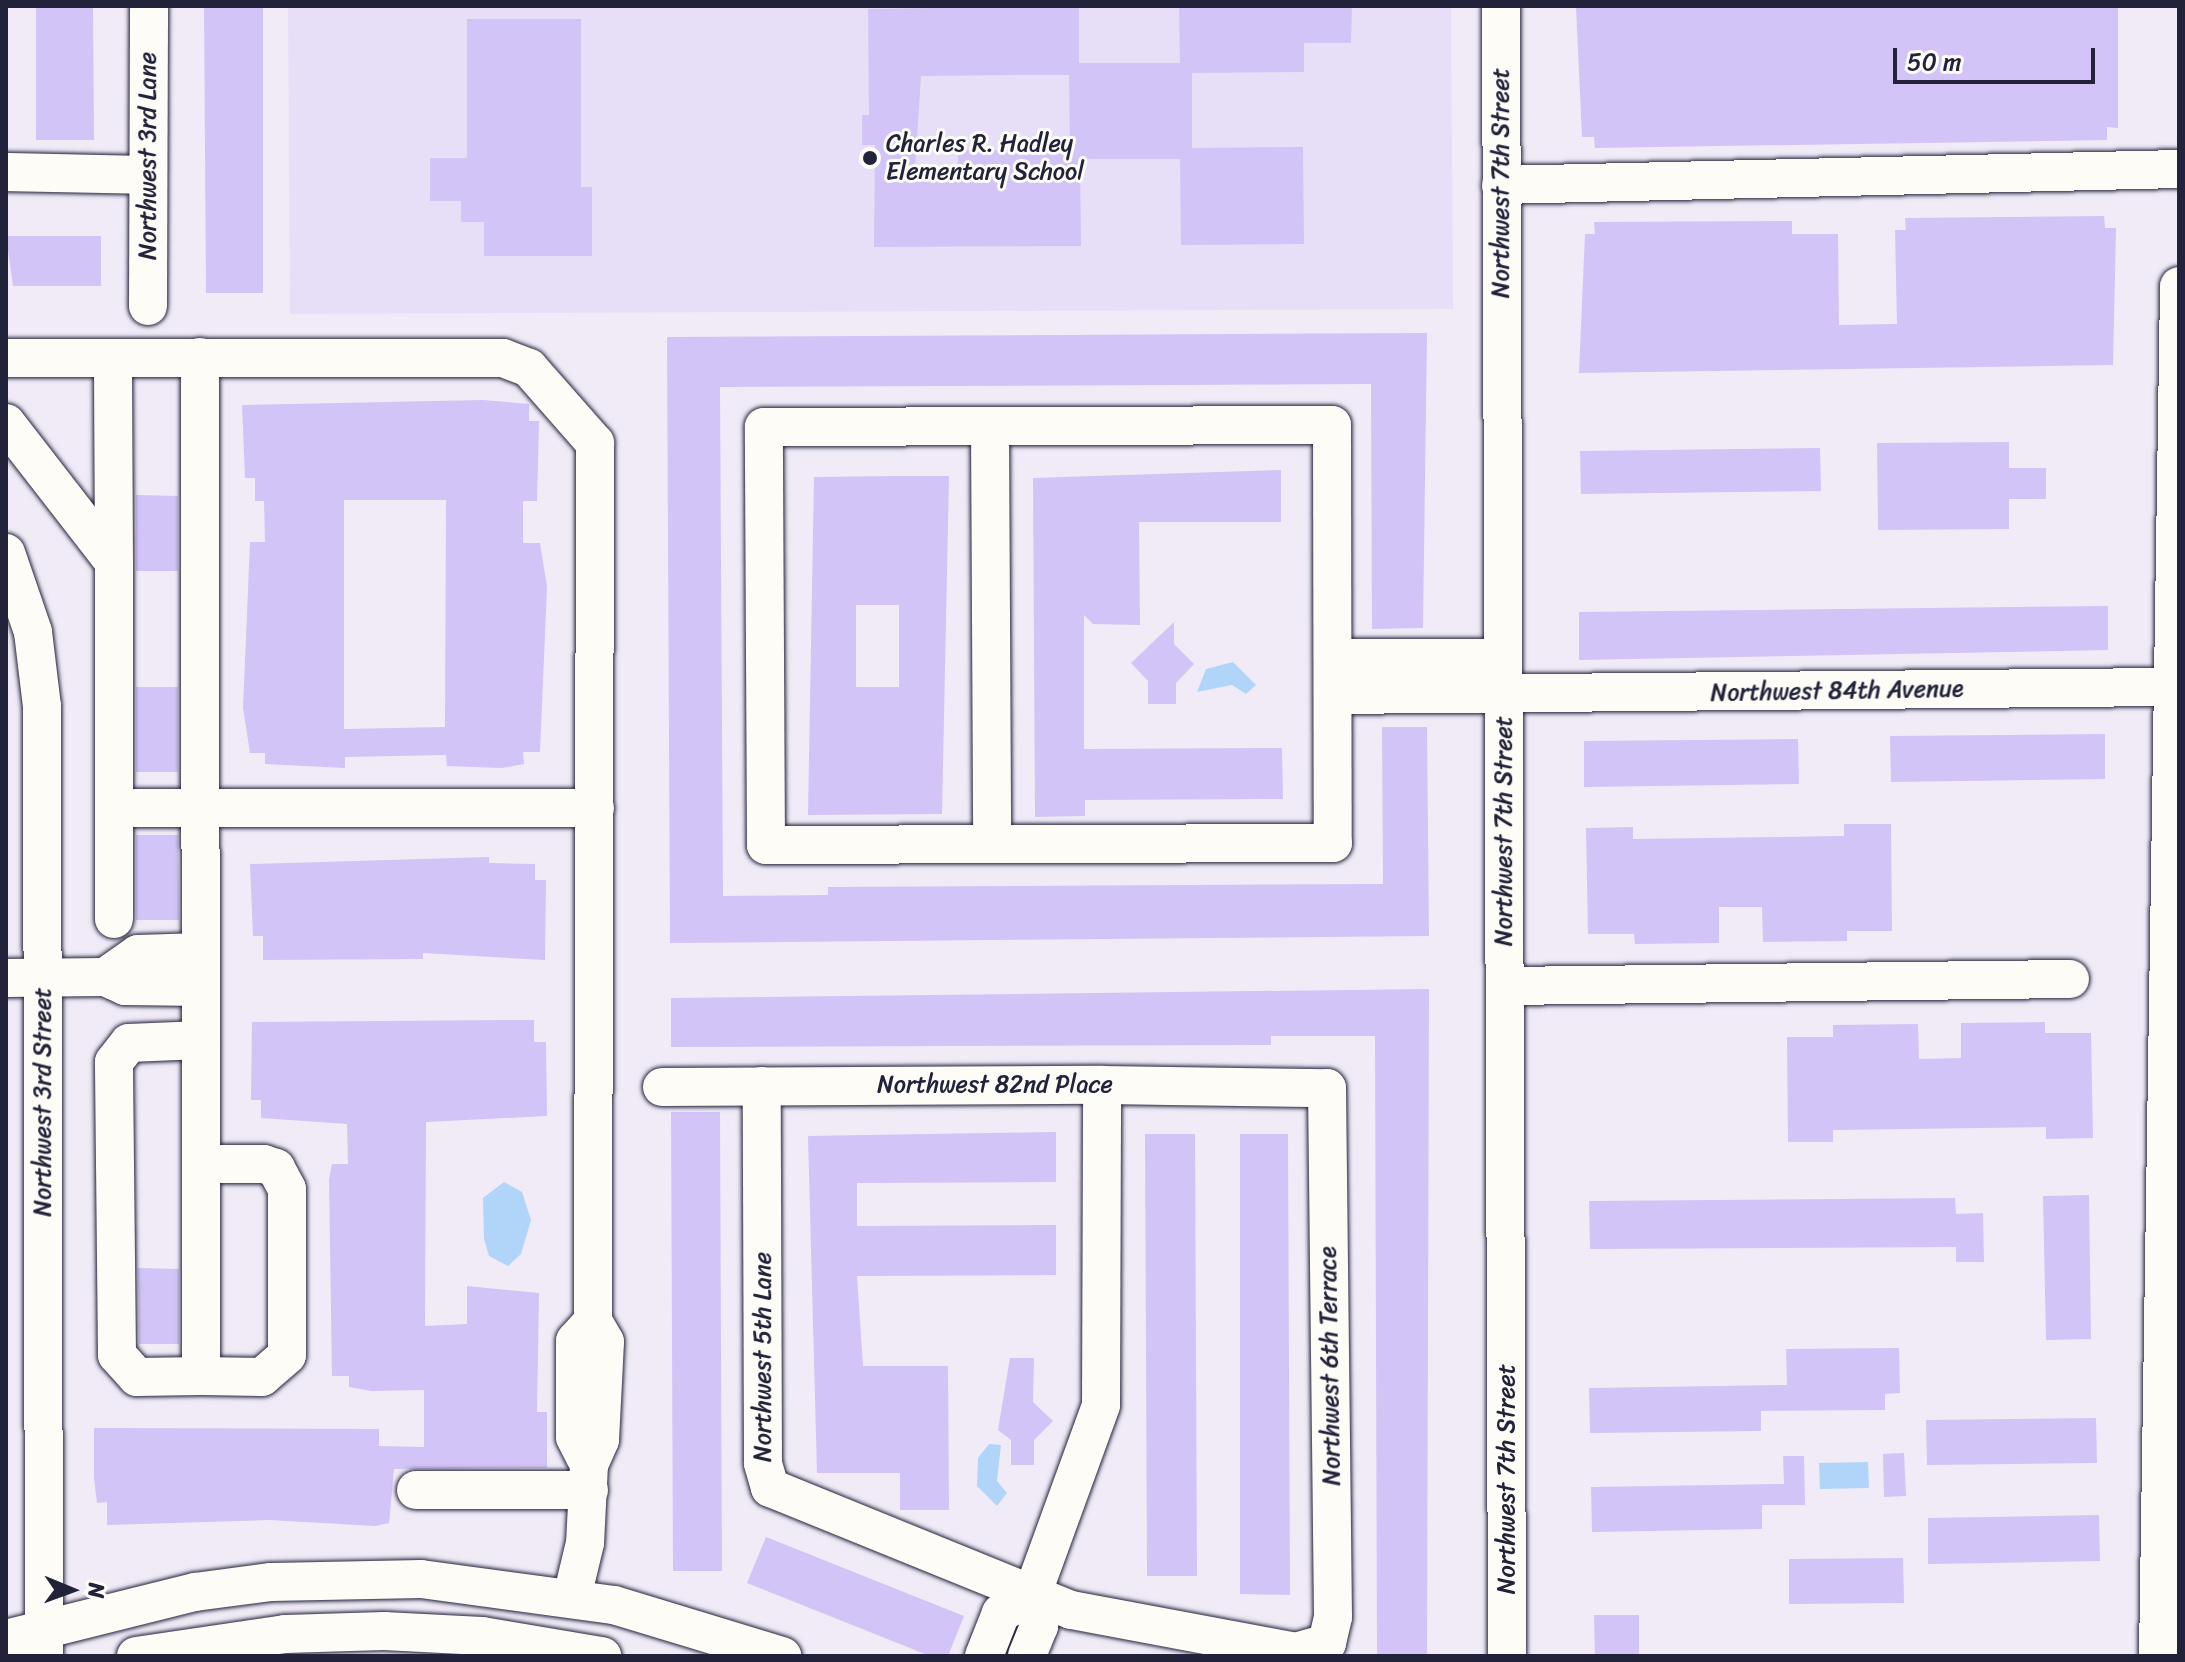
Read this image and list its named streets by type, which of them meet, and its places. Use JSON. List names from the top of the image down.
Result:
{
  "streets": {
    "street": [
      "Northwest 3rd Lane",
      "Northwest 7th Street",
      "Northwest 84th Avenue",
      "Northwest 82nd Place",
      "Northwest 3rd Street",
      "Northwest 5th Lane",
      "Northwest 6th Terrace"
    ]
  },
  "crossings": [
    ["Northwest 7th Street", "Northwest 84th Avenue"],
    ["Northwest 82nd Place", "Northwest 5th Lane"],
    ["Northwest 82nd Place", "Northwest 6th Terrace"],
    ["Northwest 5th Lane", "Northwest 6th Terrace"]
  ],
  "places": ["Charles R. Hadley Elementary School"],
  "scale_bar": "50 m",
  "north": "right"
}
